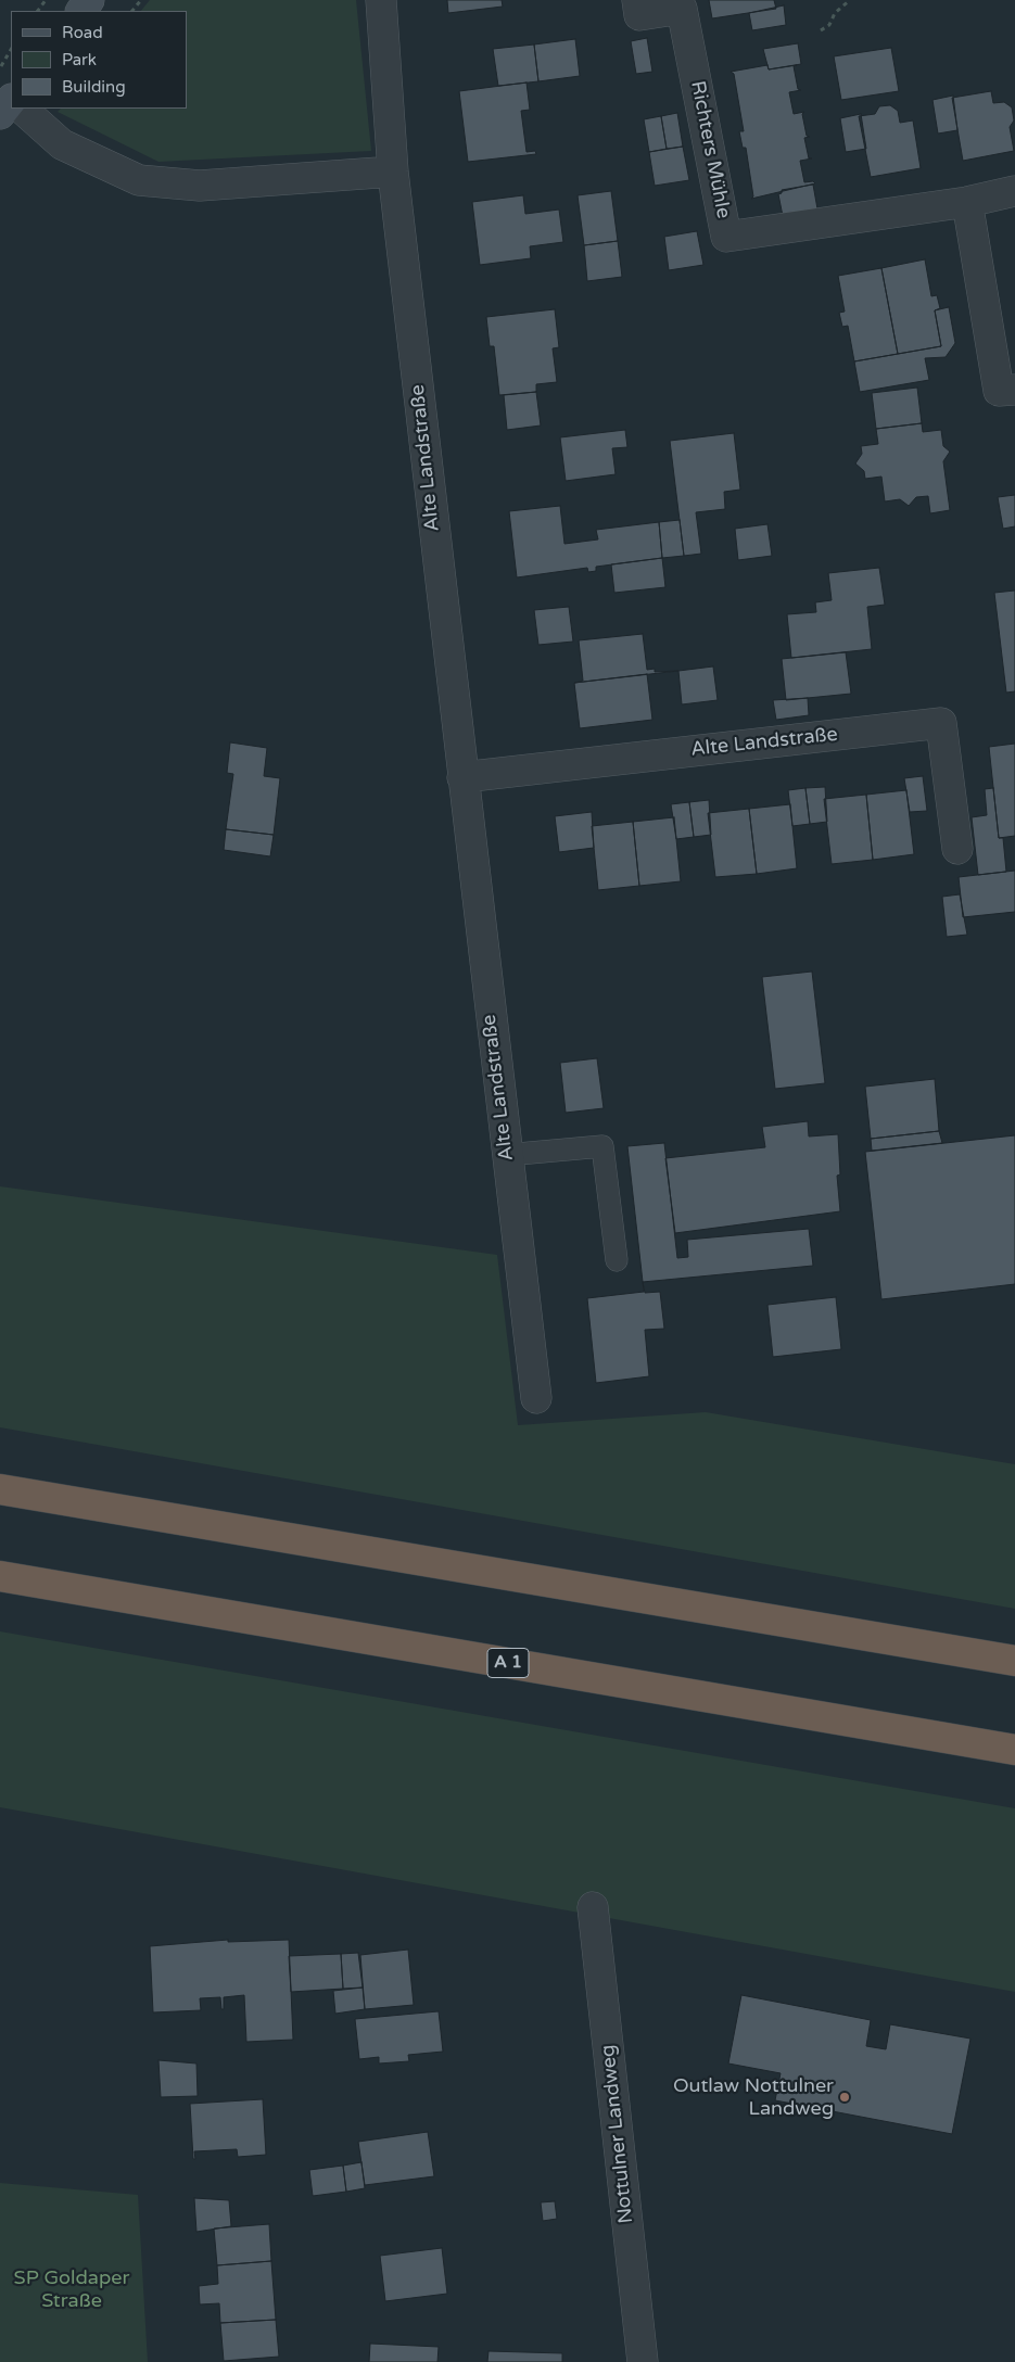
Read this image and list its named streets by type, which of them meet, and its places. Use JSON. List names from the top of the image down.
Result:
{
  "streets": {
    "highway": ["A 1"],
    "street": ["Richters Mühle", "Alte Landstraße", "Nottulner Landweg"]
  },
  "parks": ["SP Goldaper Straße"],
  "places": ["Outlaw Nottulner Landweg"],
  "legend": ["Road", "Park", "Building"]
}
